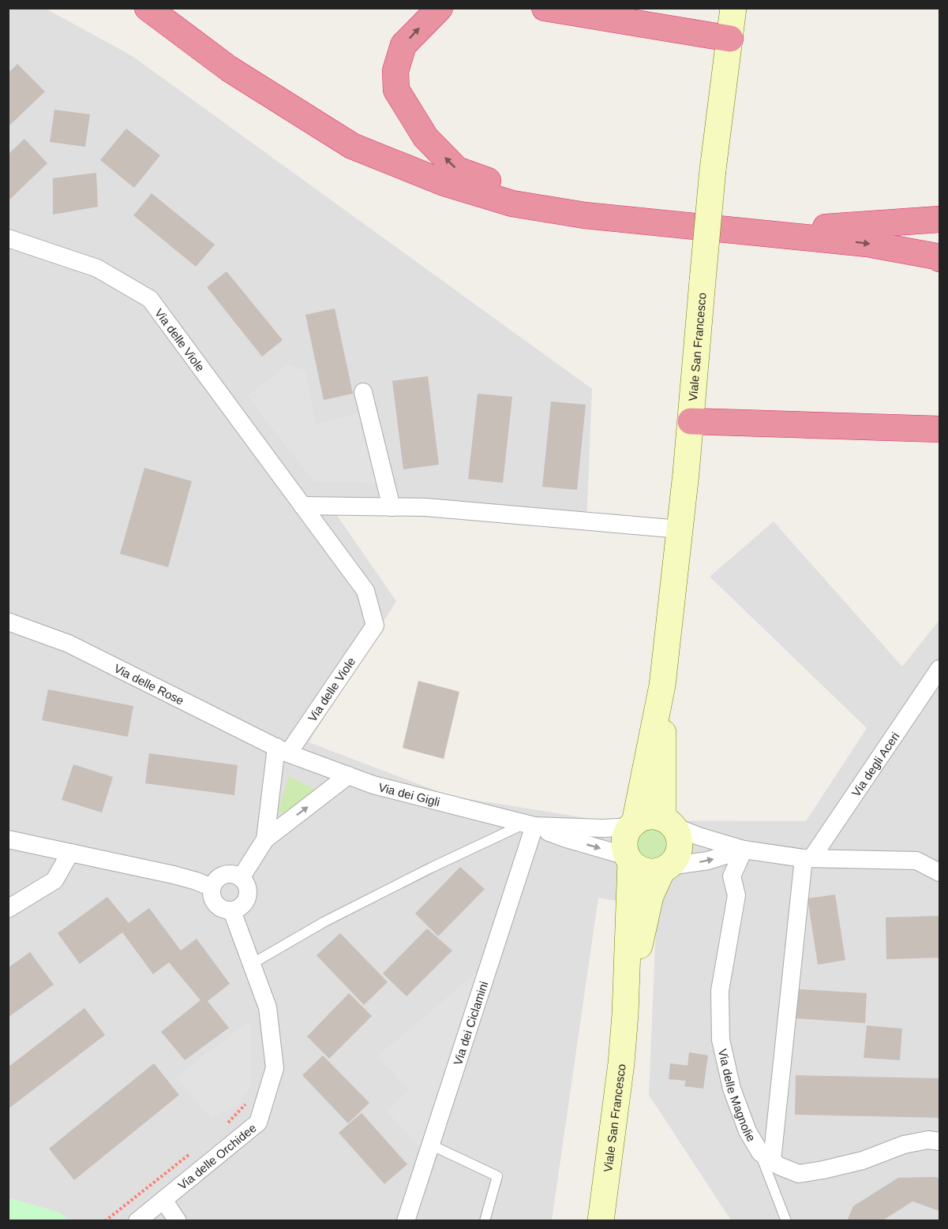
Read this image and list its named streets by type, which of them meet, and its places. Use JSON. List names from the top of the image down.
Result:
{
  "streets": {
    "street": [
      "Via delle Viole",
      "Viale San Francesco",
      "Via delle Rose",
      "Via degli Aceri",
      "Via dei Gigli",
      "Via dei Ciclamini",
      "Via delle Magnolie",
      "Via delle Orchidee"
    ]
  },
  "crossings": [
    ["Via delle Viole", "Via delle Rose"],
    ["Via delle Viole", "Via dei Gigli"],
    ["Viale San Francesco", "Via dei Gigli"],
    ["Via delle Rose", "Via dei Gigli"],
    ["Via dei Gigli", "Via dei Ciclamini"]
  ]
}
